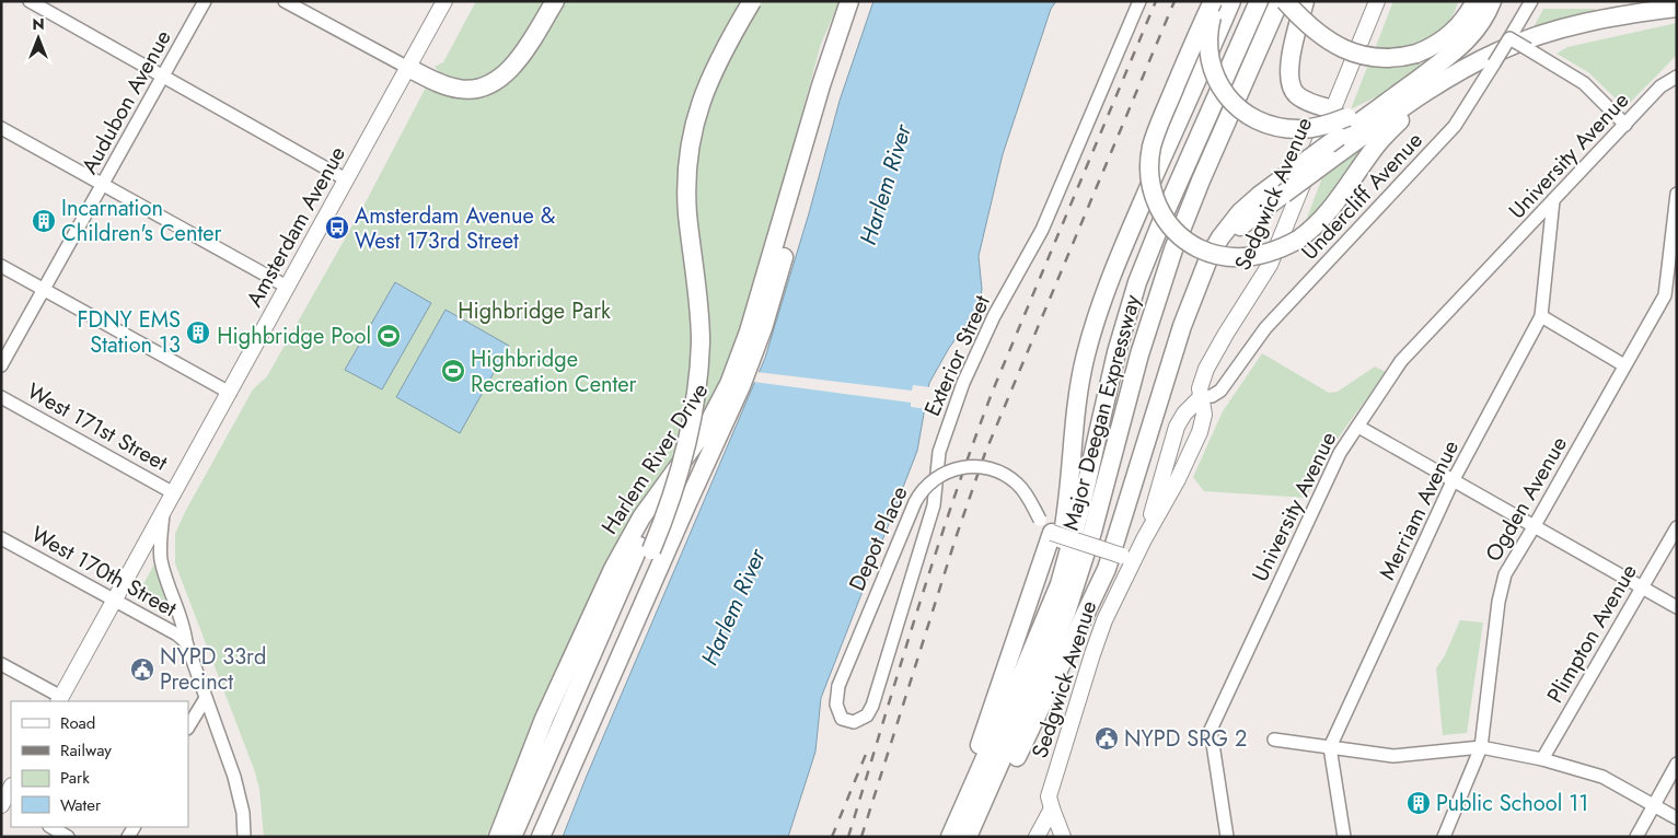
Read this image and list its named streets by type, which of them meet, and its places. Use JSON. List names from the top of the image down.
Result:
{
  "streets": {
    "highway": ["Major Deegan Expressway", "Harlem River Drive"],
    "main road": ["Sedgwick Avenue", "Amsterdam Avenue"],
    "street": [
      "Audubon Avenue",
      "University Avenue",
      "Undercliff Avenue",
      "Exterior Street",
      "West 171st Street",
      "Ogden Avenue",
      "Merriam Avenue",
      "Depot Place",
      "West 170th Street",
      "Plimpton Avenue"
    ]
  },
  "crossings": [
    ["University Avenue", "Merriam Avenue"],
    ["Sedgwick Avenue", "Undercliff Avenue"],
    ["Amsterdam Avenue", "West 171st Street"],
    ["Amsterdam Avenue", "West 170th Street"],
    ["Exterior Street", "Depot Place"]
  ],
  "water": ["Harlem River"],
  "parks": ["Highbridge Park"],
  "places": {
    "building": ["Incarnation Children's Center", "FDNY EMS Station 13", "Public School 11"],
    "bus stop": ["Amsterdam Avenue & West 173rd Street"],
    "sports": ["Highbridge Pool", "Highbridge Recreation Center"],
    "public building": ["NYPD 33rd Precinct", "NYPD SRG 2"]
  },
  "legend": [
    "Road",
    "Railway",
    "Park",
    "Water"
  ],
  "north": "top"
}
